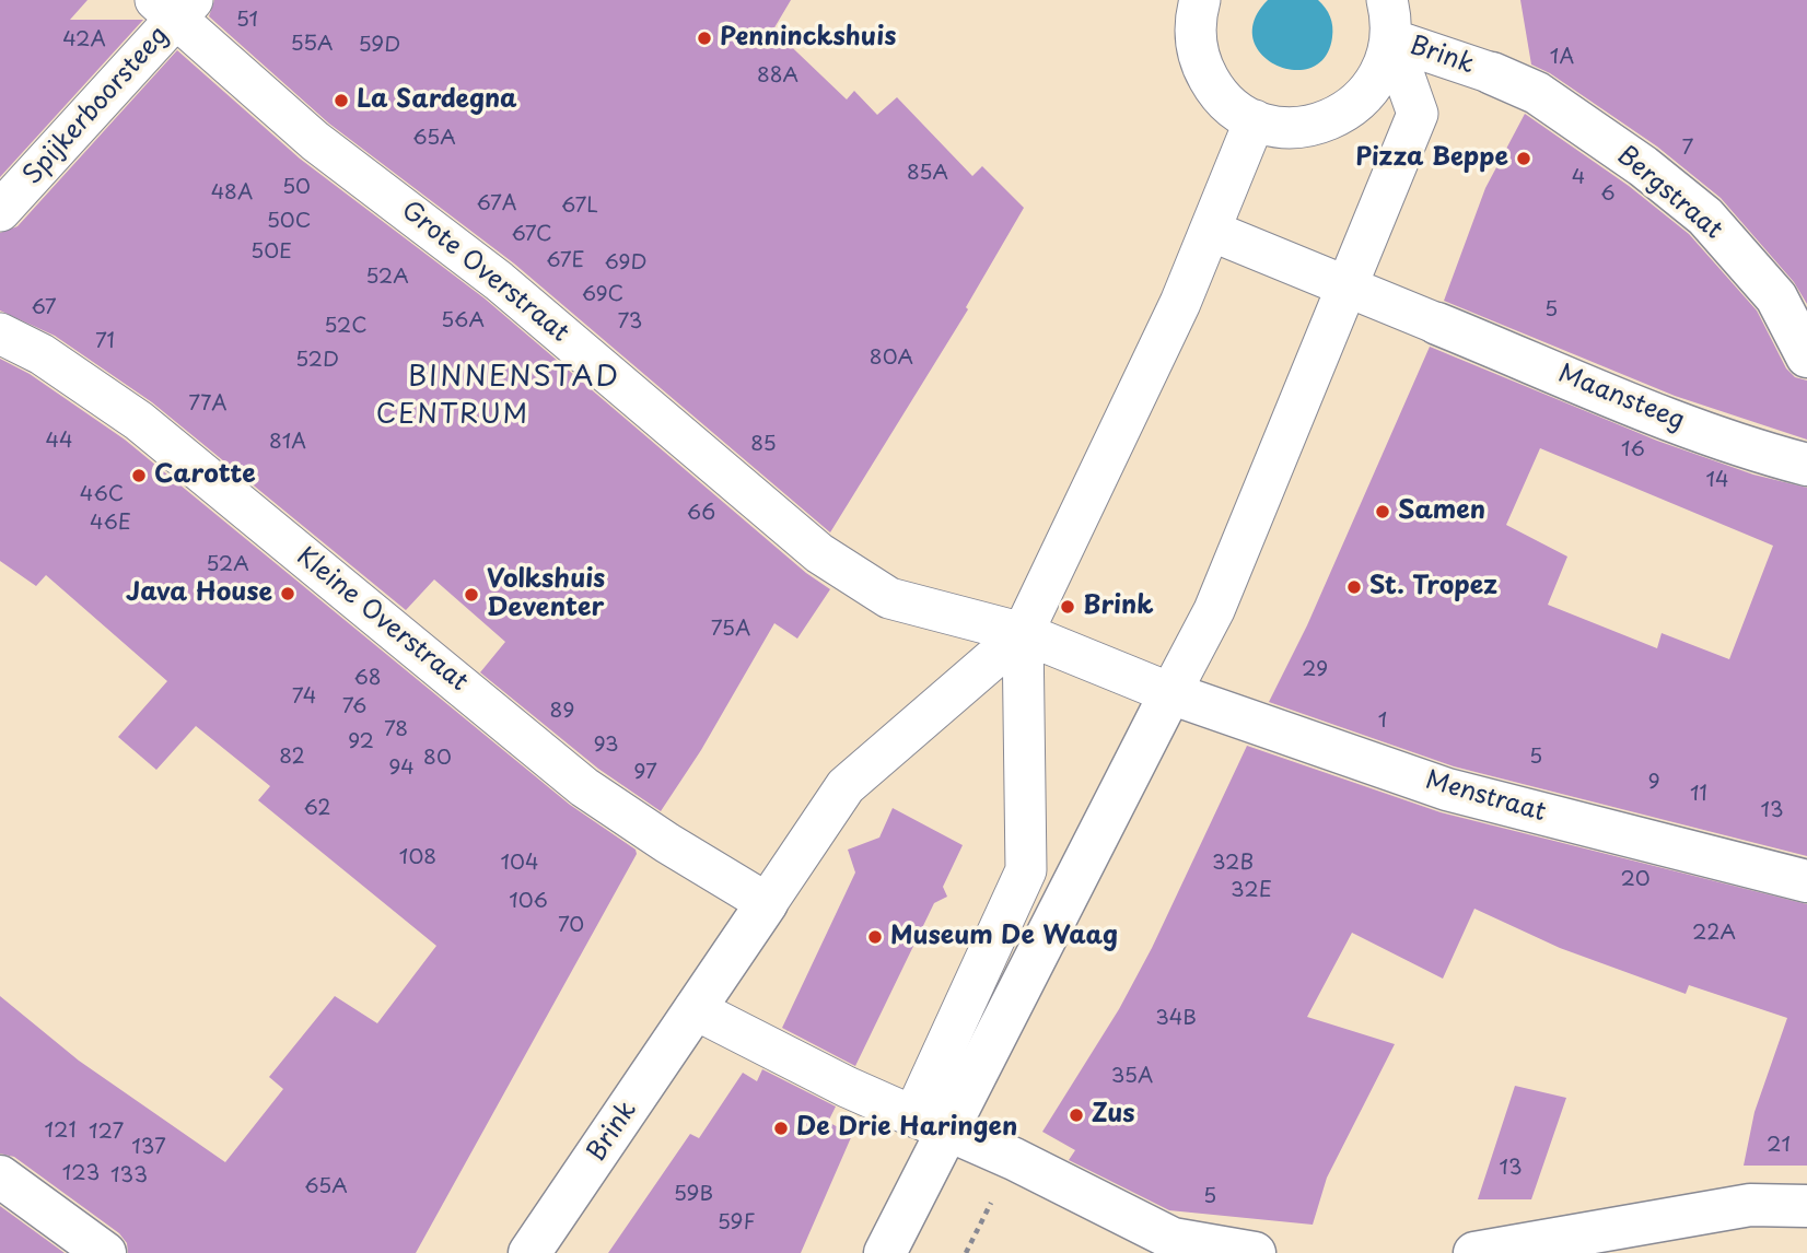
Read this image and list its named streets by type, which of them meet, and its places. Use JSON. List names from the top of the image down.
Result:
{
  "streets": {
    "street": [
      "Brink",
      "Spijkerboorsteeg",
      "Bergstraat",
      "Grote Overstraat",
      "Maansteeg",
      "Kleine Overstraat",
      "Menstraat"
    ]
  },
  "crossings": [
    ["Brink", "Bergstraat"],
    ["Brink", "Grote Overstraat"],
    ["Brink", "Kleine Overstraat"],
    ["Brink", "Menstraat"],
    ["Spijkerboorsteeg", "Grote Overstraat"]
  ],
  "districts": ["BINNENSTAD", "CENTRUM"],
  "places": [
    "Penninckshuis",
    "La Sardegna",
    "Pizza Beppe",
    "Carotte",
    "Samen",
    "St. Tropez",
    "Java House",
    "Volkshuis Deventer",
    "Brink",
    "Museum De Waag",
    "Zus",
    "De Drie Haringen"
  ],
  "house_numbers": [
    "51",
    "42A",
    "55A",
    "59D",
    "1A",
    "88A",
    "65A",
    "7",
    "85A",
    "4",
    "50",
    "48A",
    "6",
    "67A",
    "67L",
    "50C",
    "67C",
    "50E",
    "67E",
    "69D",
    "52A",
    "69C",
    "67",
    "5",
    "56A",
    "73",
    "52C",
    "71",
    "80A",
    "52D",
    "77A",
    "44",
    "81A",
    "85",
    "16",
    "14",
    "46C",
    "66",
    "46E",
    "52A",
    "75A",
    "29",
    "68",
    "74",
    "76",
    "89",
    "1",
    "78",
    "92",
    "93",
    "82",
    "5",
    "80",
    "94",
    "97",
    "9",
    "11",
    "62",
    "13",
    "108",
    "104",
    "32B",
    "20",
    "32E",
    "106",
    "70",
    "22A",
    "34B",
    "35A",
    "121",
    "127",
    "21",
    "137",
    "13",
    "123",
    "133",
    "65A",
    "59B",
    "5",
    "59F"
  ]
}
